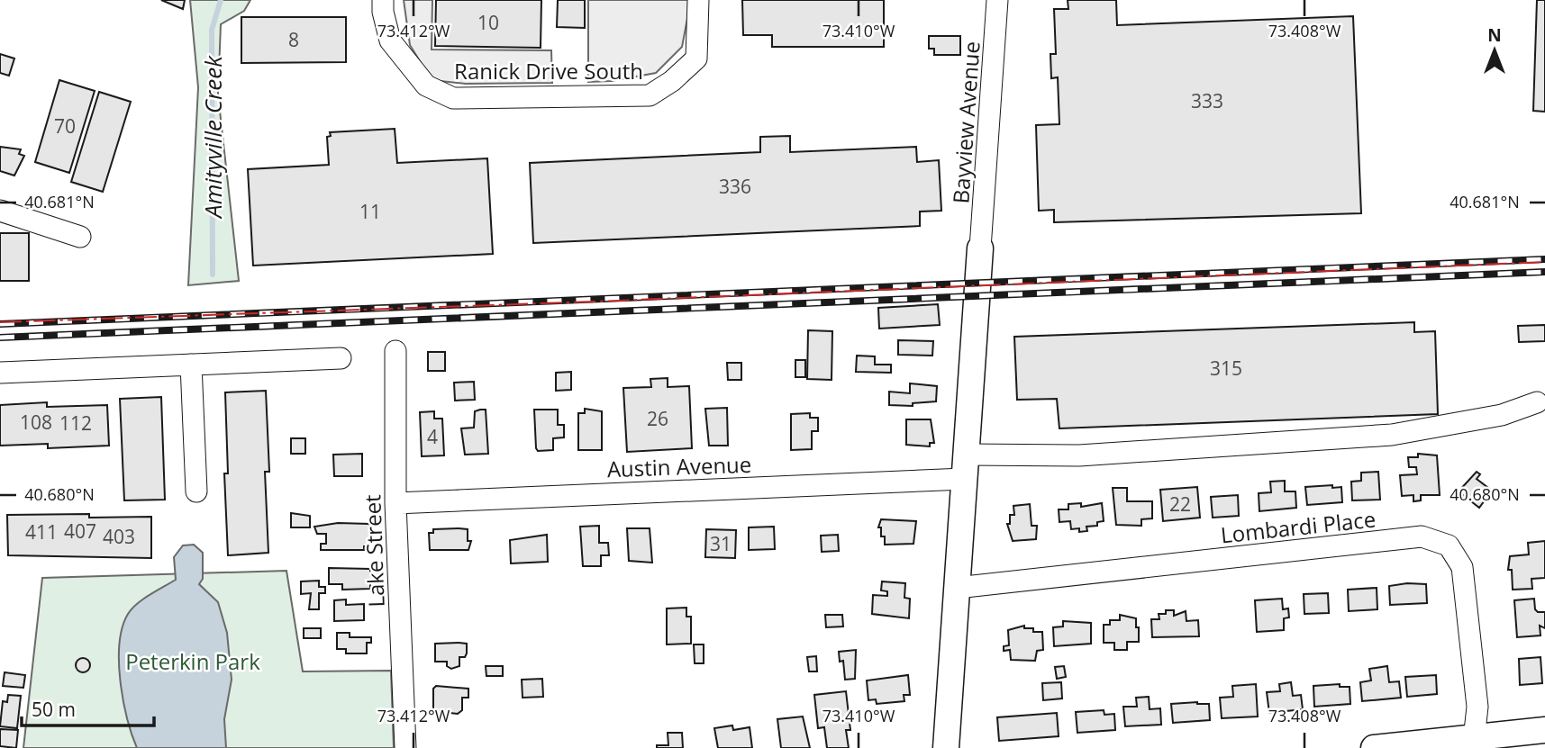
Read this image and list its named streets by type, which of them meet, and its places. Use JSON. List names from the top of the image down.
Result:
{
  "streets": {
    "street": [
      "Ranick Drive South",
      "Bayview Avenue",
      "Austin Avenue",
      "Lombardi Place",
      "Lake Street"
    ]
  },
  "crossings": [
    ["Austin Avenue", "Lake Street"]
  ],
  "water": ["Amityville Creek"],
  "parks": ["Peterkin Park"],
  "house_numbers": [
    "10",
    "8",
    "333",
    "70",
    "336",
    "11",
    "315",
    "26",
    "108",
    "112",
    "4",
    "22",
    "407",
    "411",
    "403",
    "31"
  ],
  "scale_bar": "50 m",
  "north": "top",
  "coordinates": [
    "73.412°W",
    "73.410°W",
    "73.408°W",
    "40.681°N",
    "40.680°N"
  ]
}
